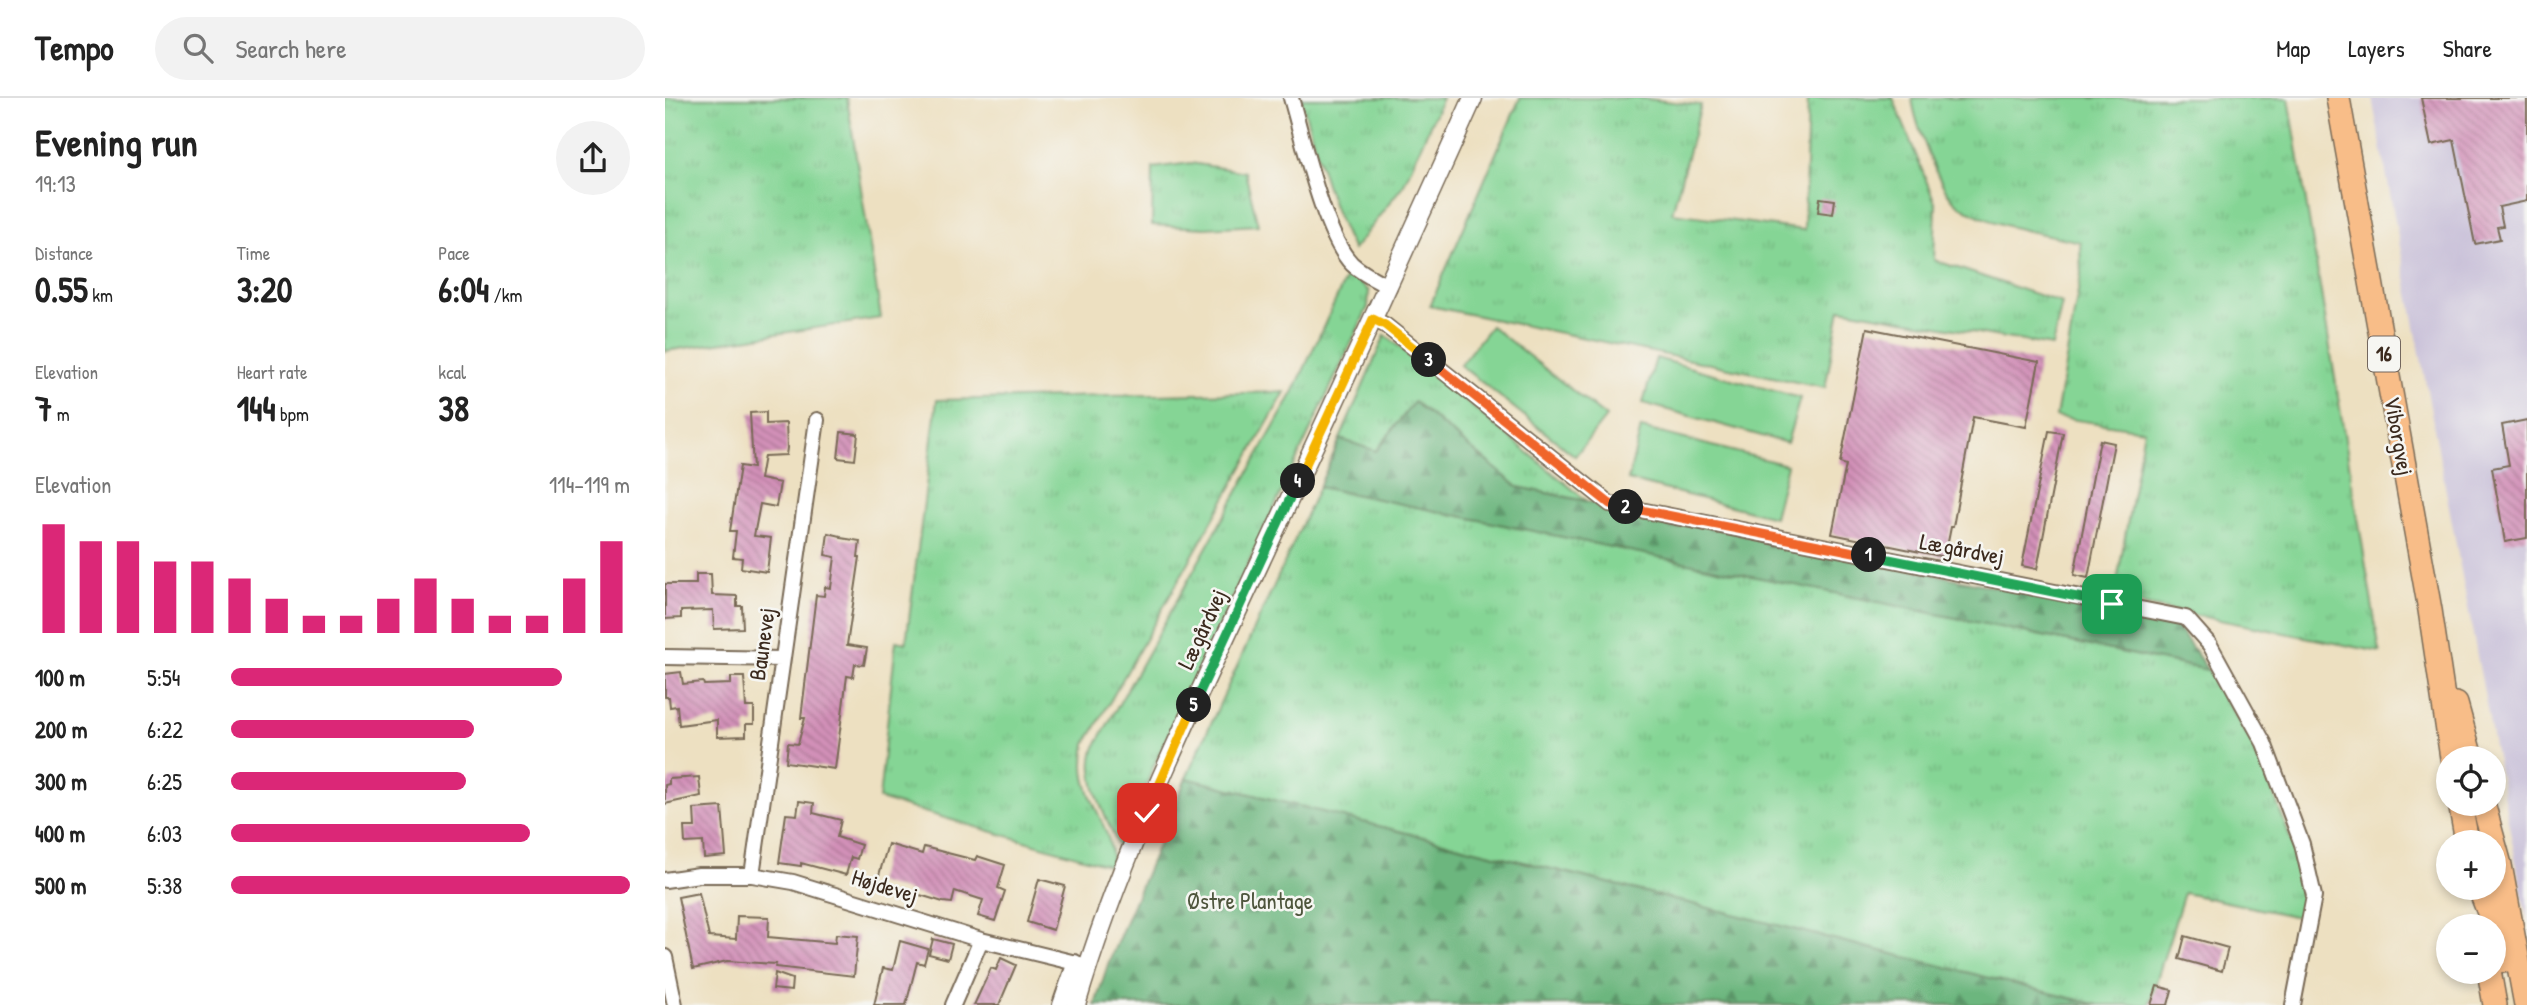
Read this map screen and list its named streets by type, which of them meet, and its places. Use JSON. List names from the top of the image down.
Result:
{
  "streets": {
    "main road": ["16", "Viborgvej"],
    "street": ["Lægårdvej", "Baunevej", "Højdevej"]
  },
  "crossings": [
    ["Lægårdvej", "Højdevej"],
    ["Baunevej", "Højdevej"]
  ],
  "parks": ["Østre Plantage"],
  "page": {
    "header": "Tempo",
    "search": "Search here",
    "nav": ["Map", "Layers", "Share"],
    "heading": ["Evening run", "19:13"],
    "stats": [
      ["Distance", "0.55 km"],
      ["Time", "3:20"],
      ["Pace", "6:04 /km"],
      ["Elevation", "7 m"],
      ["Heart rate", "144 bpm"],
      ["kcal", "38"]
    ],
    "pins": [
      "3",
      "4",
      "2",
      "1",
      "5"
    ],
    "chart": ["Elevation", "114–119 m"],
    "list": [
      {
        "name": "100 m",
        "note": "5:54"
      },
      {
        "name": "200 m",
        "note": "6:22"
      },
      {
        "name": "300 m",
        "note": "6:25"
      },
      {
        "name": "400 m",
        "note": "6:03"
      },
      {
        "name": "500 m",
        "note": "5:38"
      }
    ],
    "map_buttons": ["+", "−"]
  }
}
